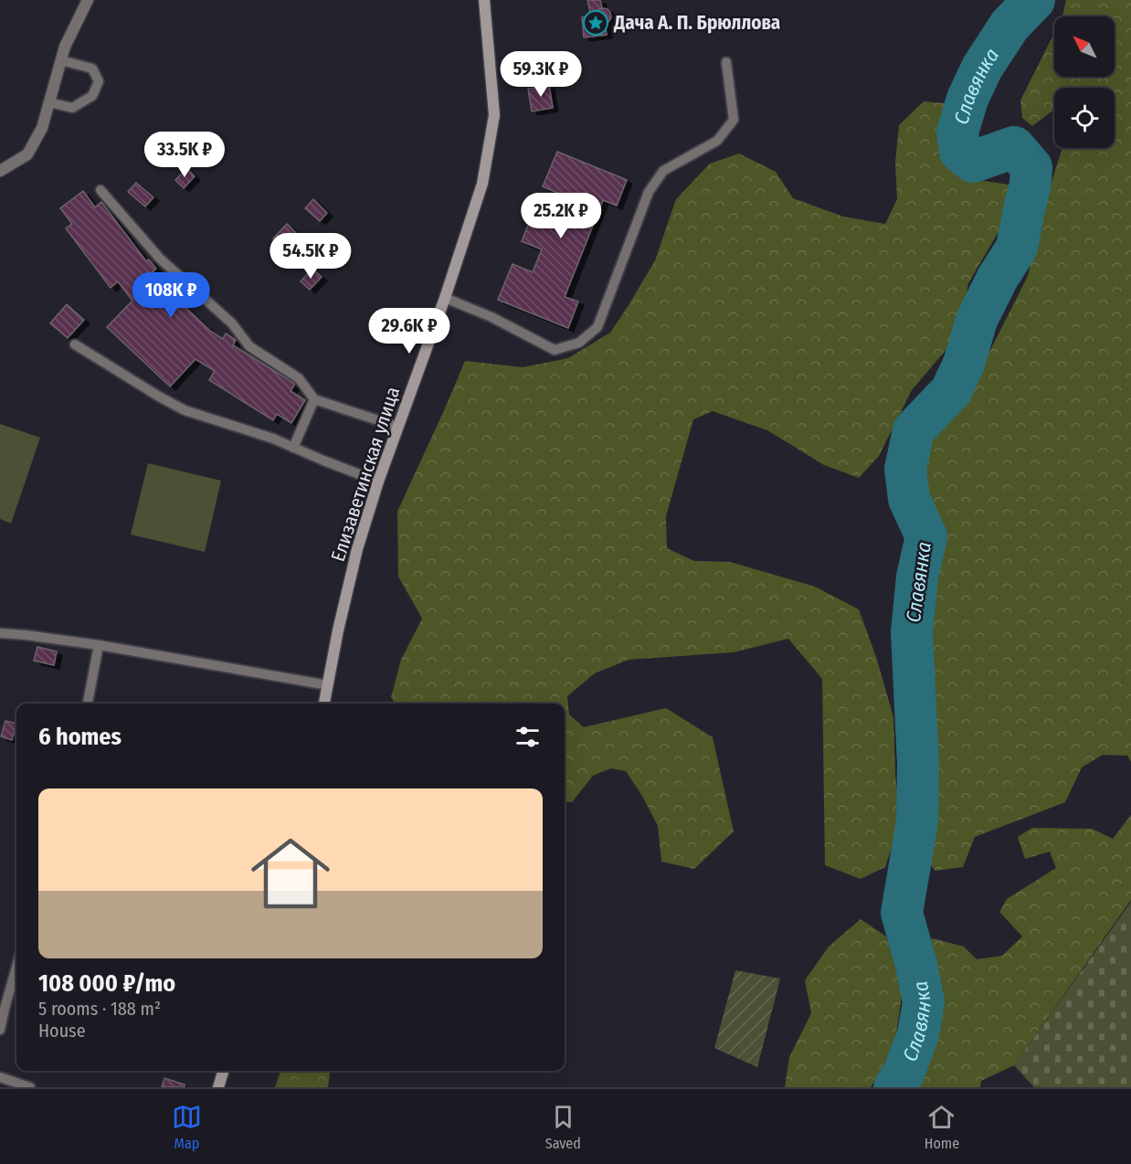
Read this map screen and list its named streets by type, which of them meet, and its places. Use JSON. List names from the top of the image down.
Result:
{
  "streets": {
    "street": ["Елизаветинская улица"]
  },
  "water": ["Славянка"],
  "places": {
    "place": ["Дача А. П. Брюллова"]
  },
  "north": "top left",
  "page": {
    "price": [
      "59.3K ₽",
      "33.5K ₽",
      "25.2K ₽",
      "54.5K ₽",
      "108K ₽",
      "29.6K ₽"
    ],
    "heading": "6 homes",
    "list": [
      {
        "name": "108 000 ₽/mo",
        "note": "5 rooms · 188 m² · House"
      }
    ],
    "tabs": ["Map", "Saved", "Home"]
  }
}
